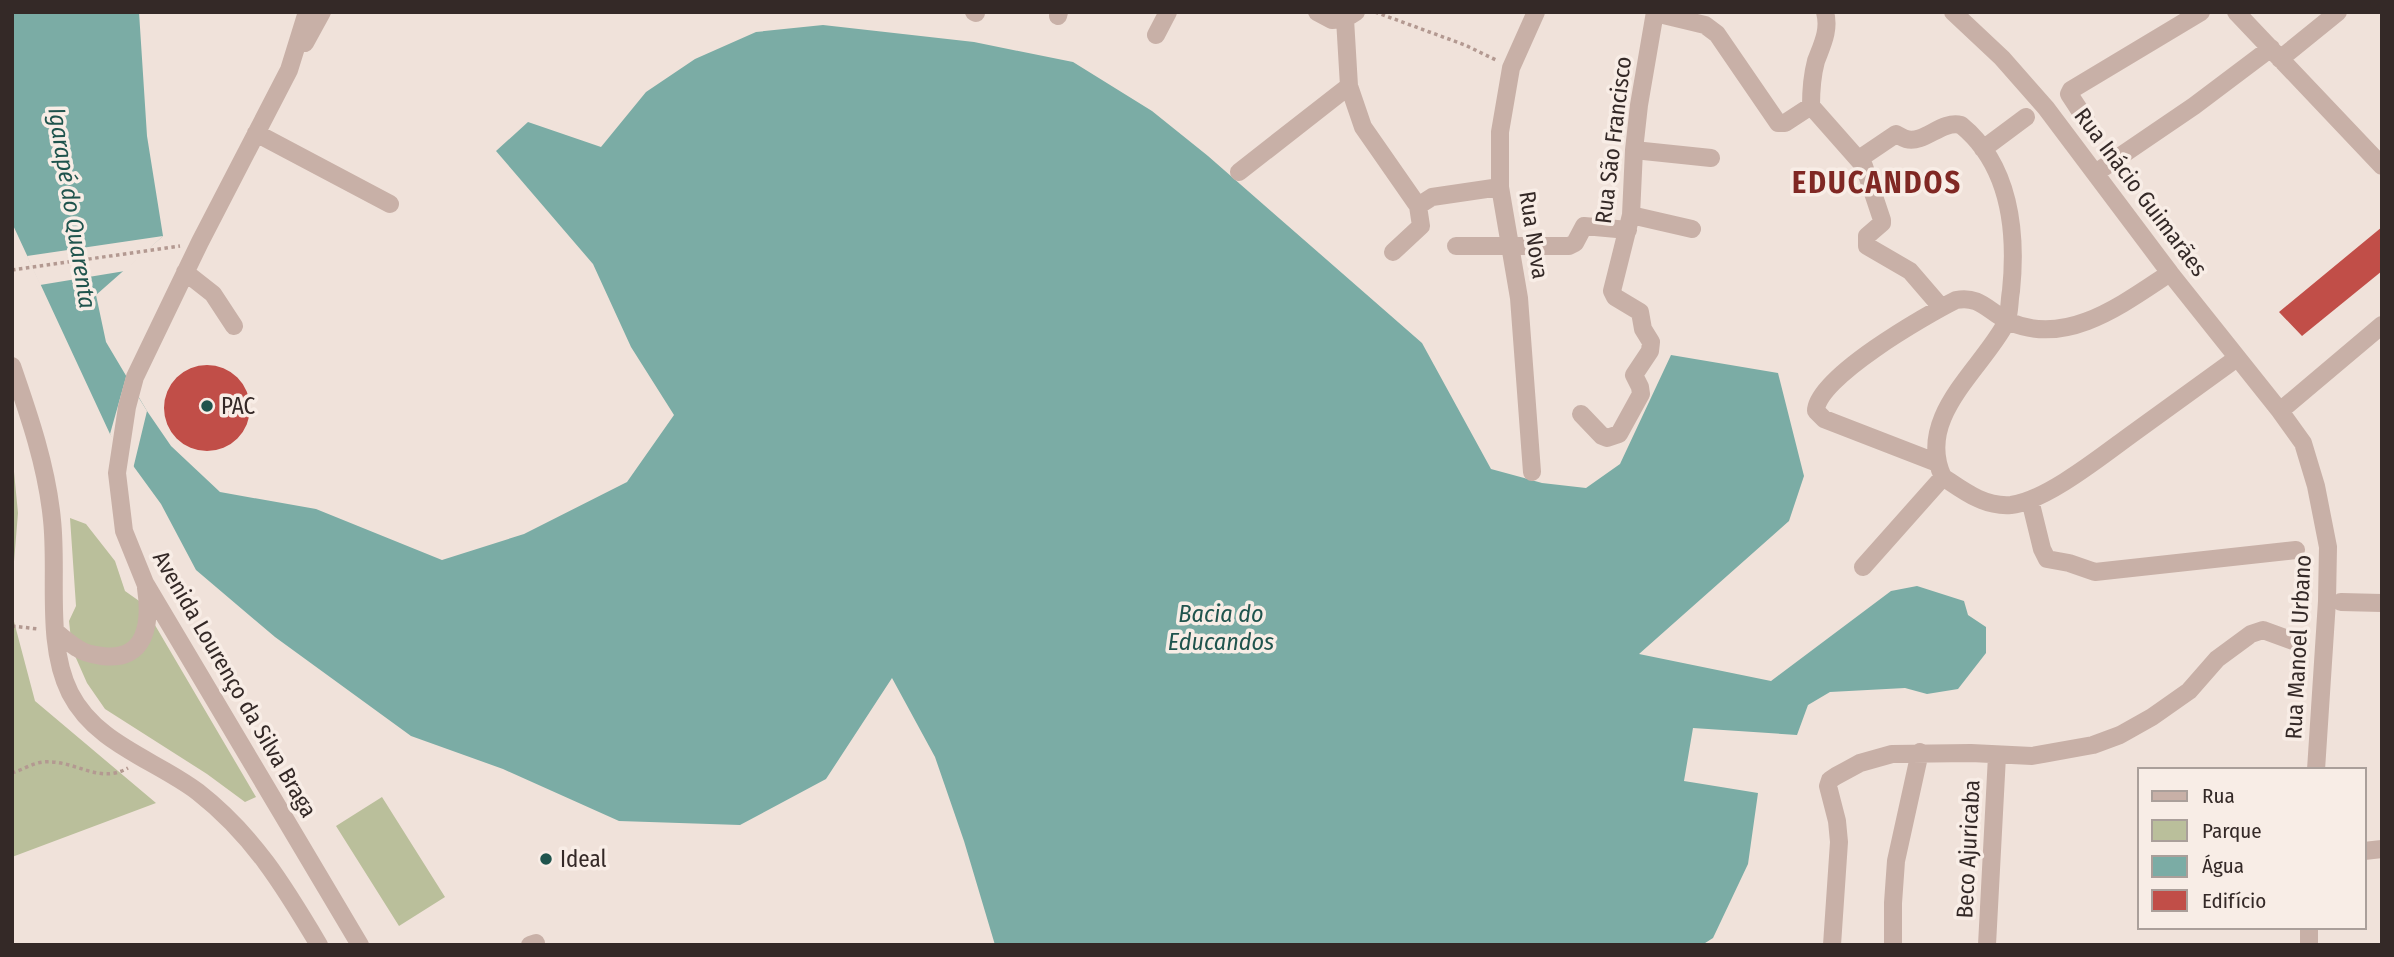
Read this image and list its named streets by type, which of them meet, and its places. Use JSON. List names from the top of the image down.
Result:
{
  "streets": {
    "street": [
      "Rua São Francisco",
      "Rua Inácio Guimarães",
      "Rua Nova",
      "Rua Manoel Urbano",
      "Avenida Lourenço da Silva Braga",
      "Beco Ajuricaba"
    ]
  },
  "crossings": [
    ["Rua Inácio Guimarães", "Rua Manoel Urbano"]
  ],
  "districts": ["EDUCANDOS"],
  "water": ["Igarapé do Quarenta", "Bacia do Educandos"],
  "places": ["PAC", "Ideal"],
  "legend": [
    "Rua",
    "Parque",
    "Água",
    "Edifício"
  ]
}
